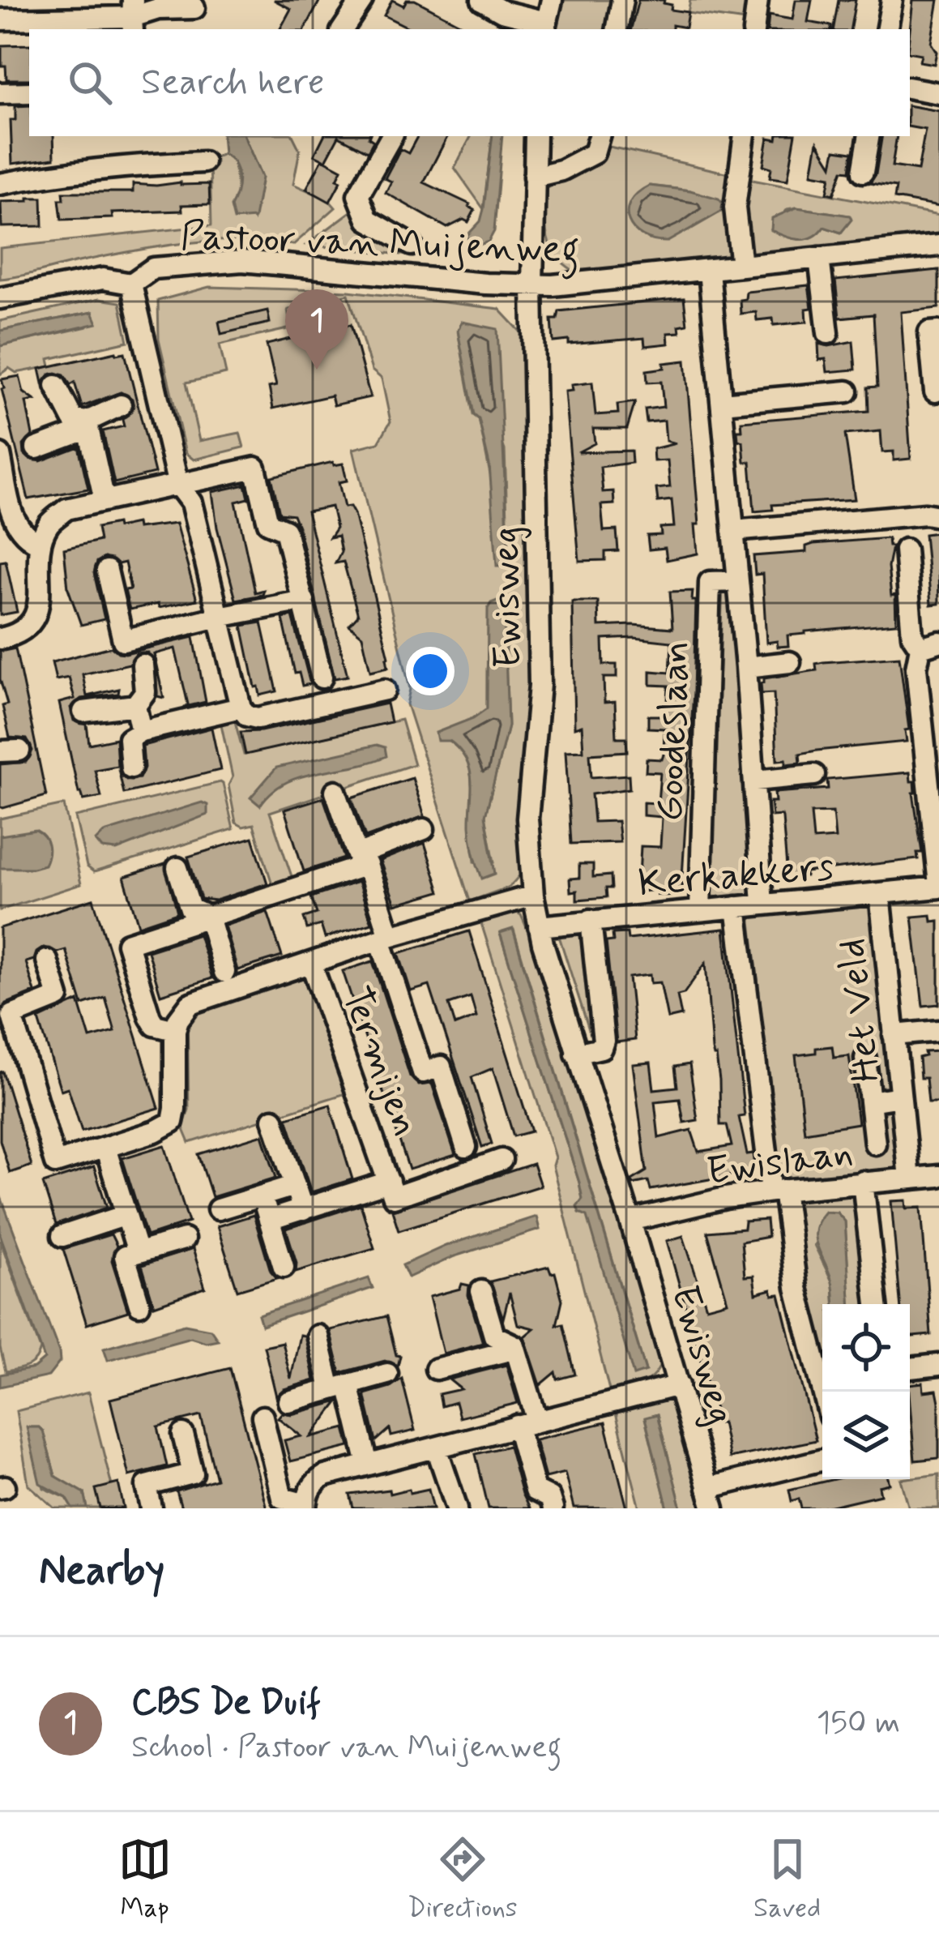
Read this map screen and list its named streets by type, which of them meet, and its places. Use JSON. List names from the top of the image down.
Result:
{
  "streets": {
    "street": [
      "Pastoor van Muijenweg",
      "Ewisweg",
      "Goodeslaan",
      "Kerkakkers",
      "Het Veld",
      "Termijen",
      "Ewislaan"
    ]
  },
  "crossings": [
    ["Pastoor van Muijenweg", "Ewisweg"],
    ["Pastoor van Muijenweg", "Goodeslaan"],
    ["Ewisweg", "Kerkakkers"],
    ["Ewisweg", "Termijen"],
    ["Ewisweg", "Ewislaan"],
    ["Goodeslaan", "Kerkakkers"],
    ["Kerkakkers", "Het Veld"],
    ["Het Veld", "Ewislaan"]
  ],
  "page": {
    "search": "Search here",
    "pins": "1",
    "heading": "Nearby",
    "list": [
      {
        "mark": "1",
        "name": "CBS De Duif",
        "note": "School · Pastoor van Muijenweg",
        "value": "150 m"
      }
    ],
    "nav": ["Map", "Directions", "Saved"]
  }
}
